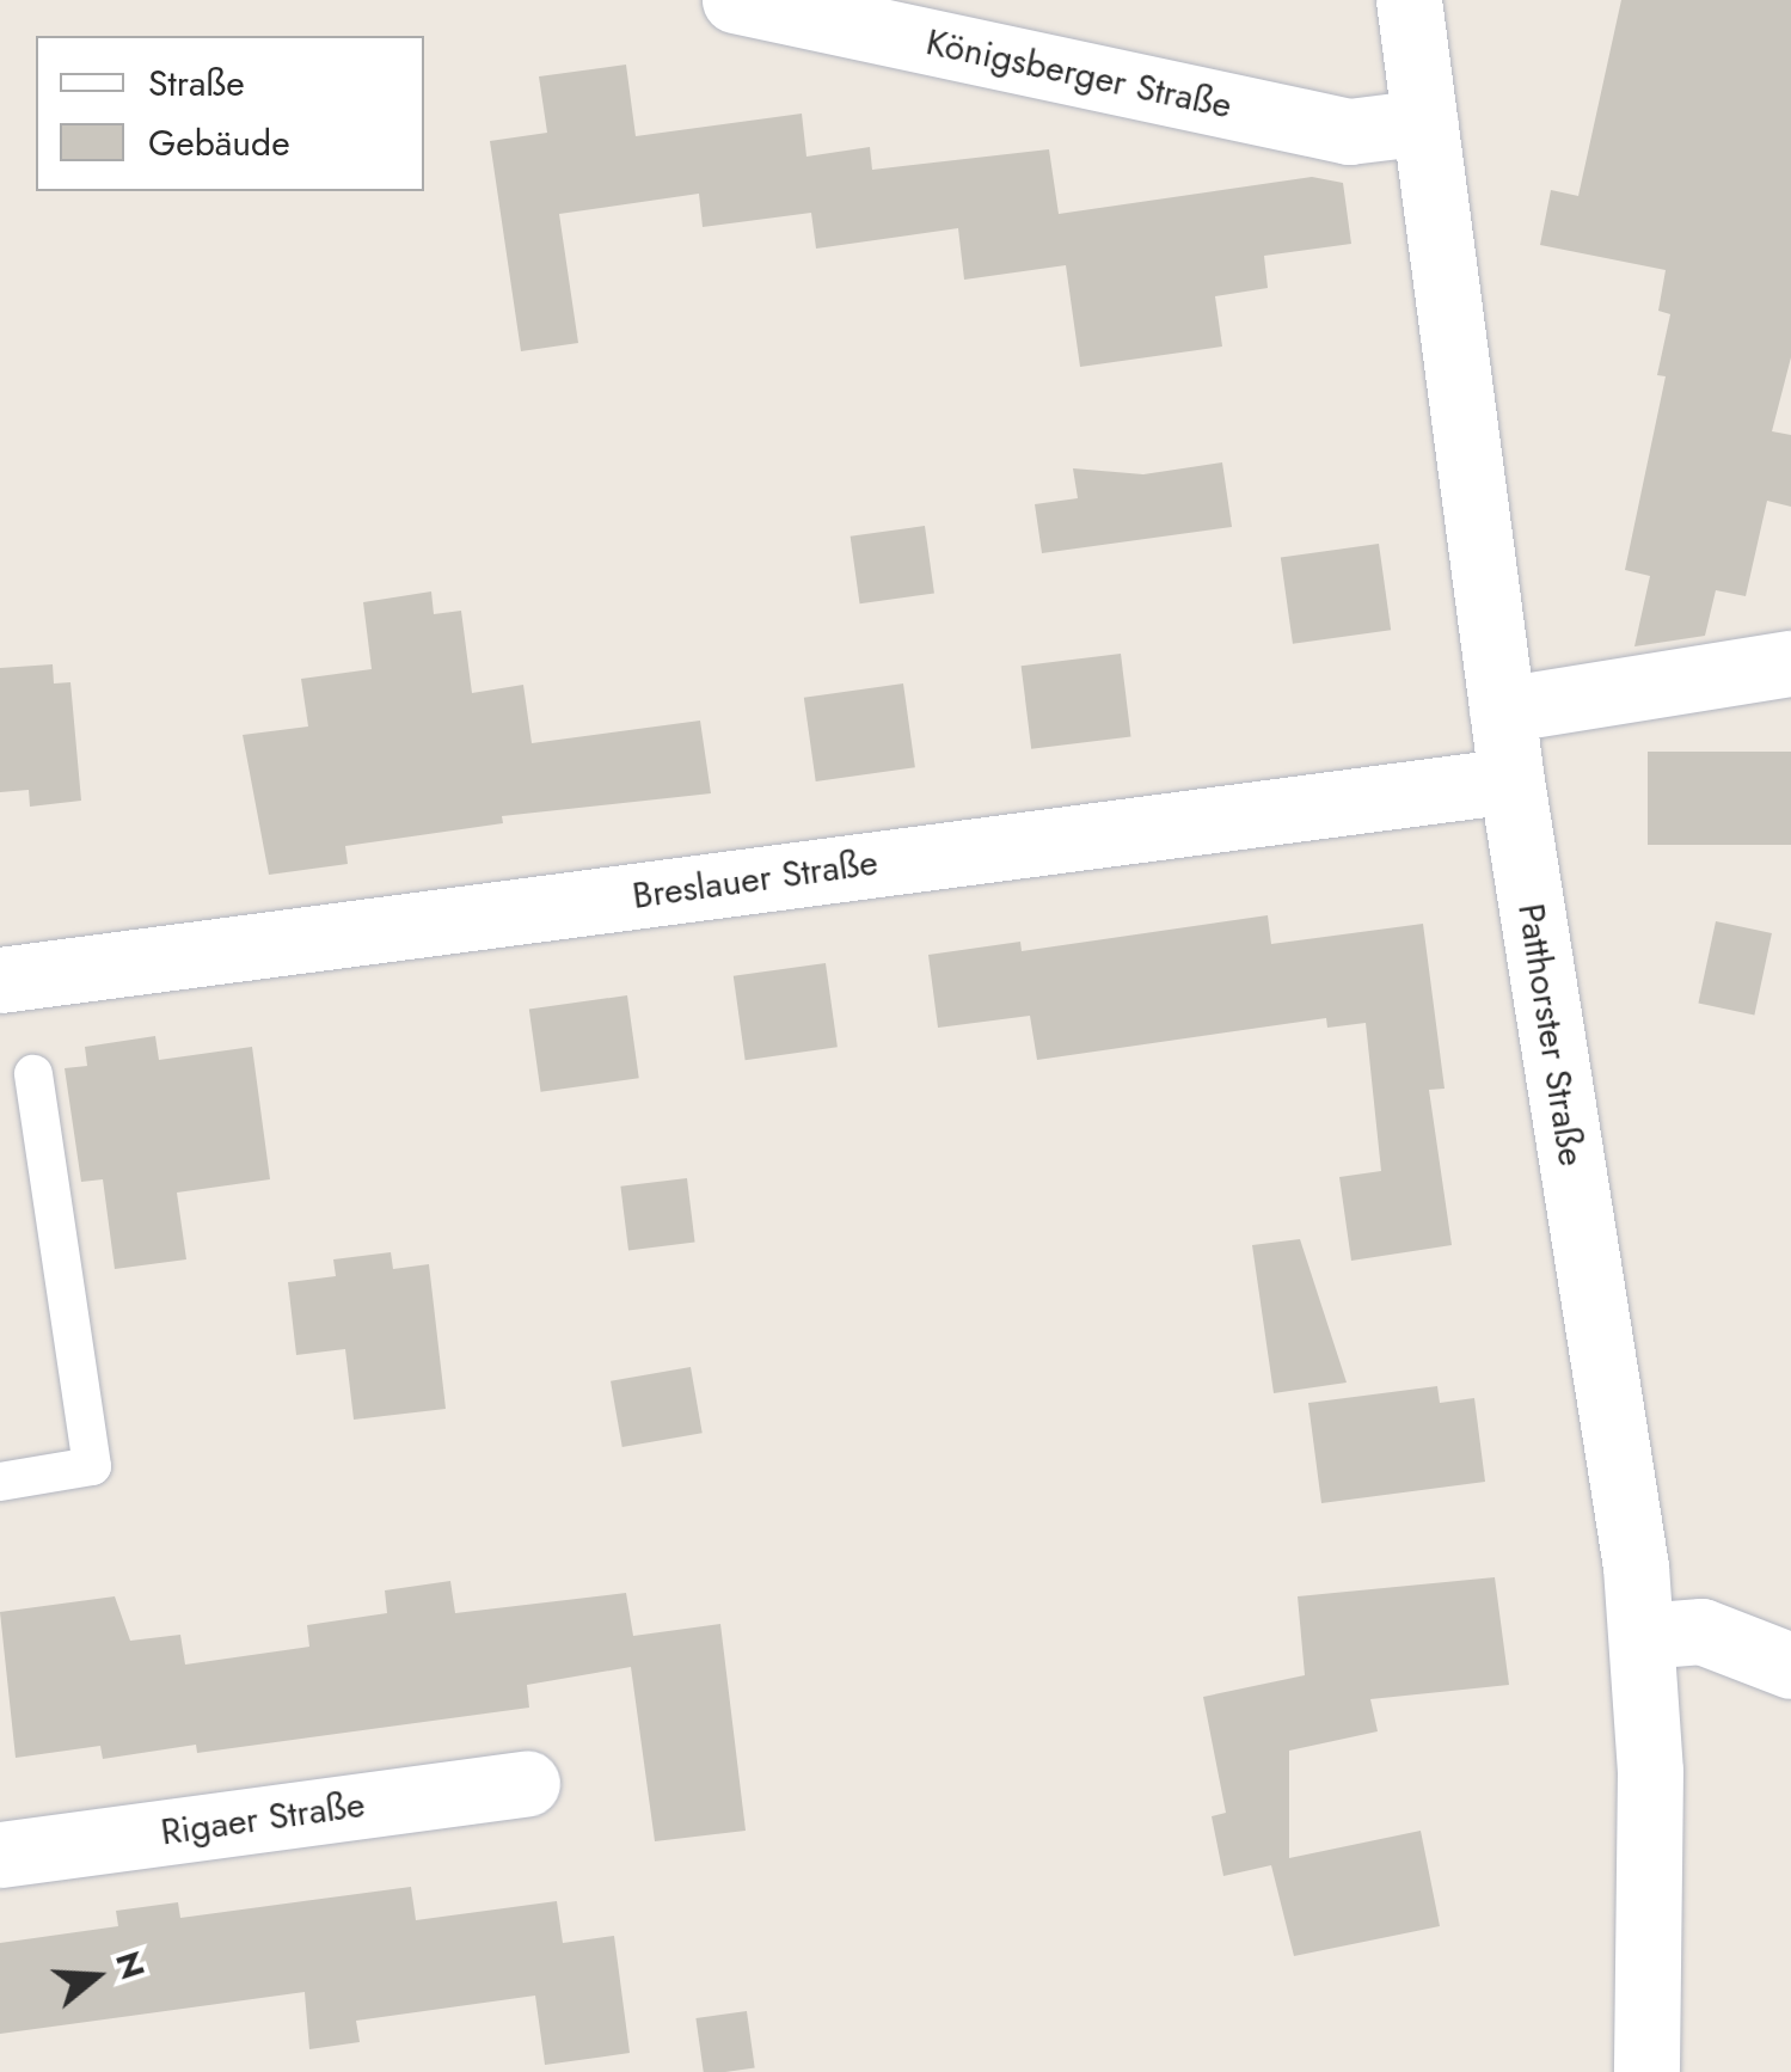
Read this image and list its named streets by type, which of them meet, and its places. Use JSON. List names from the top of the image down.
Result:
{
  "streets": {
    "street": [
      "Königsberger Straße",
      "Breslauer Straße",
      "Patthorster Straße",
      "Rigaer Straße"
    ]
  },
  "crossings": [
    ["Königsberger Straße", "Patthorster Straße"],
    ["Breslauer Straße", "Patthorster Straße"]
  ],
  "legend": ["Straße", "Gebäude"],
  "north": "right"
}
